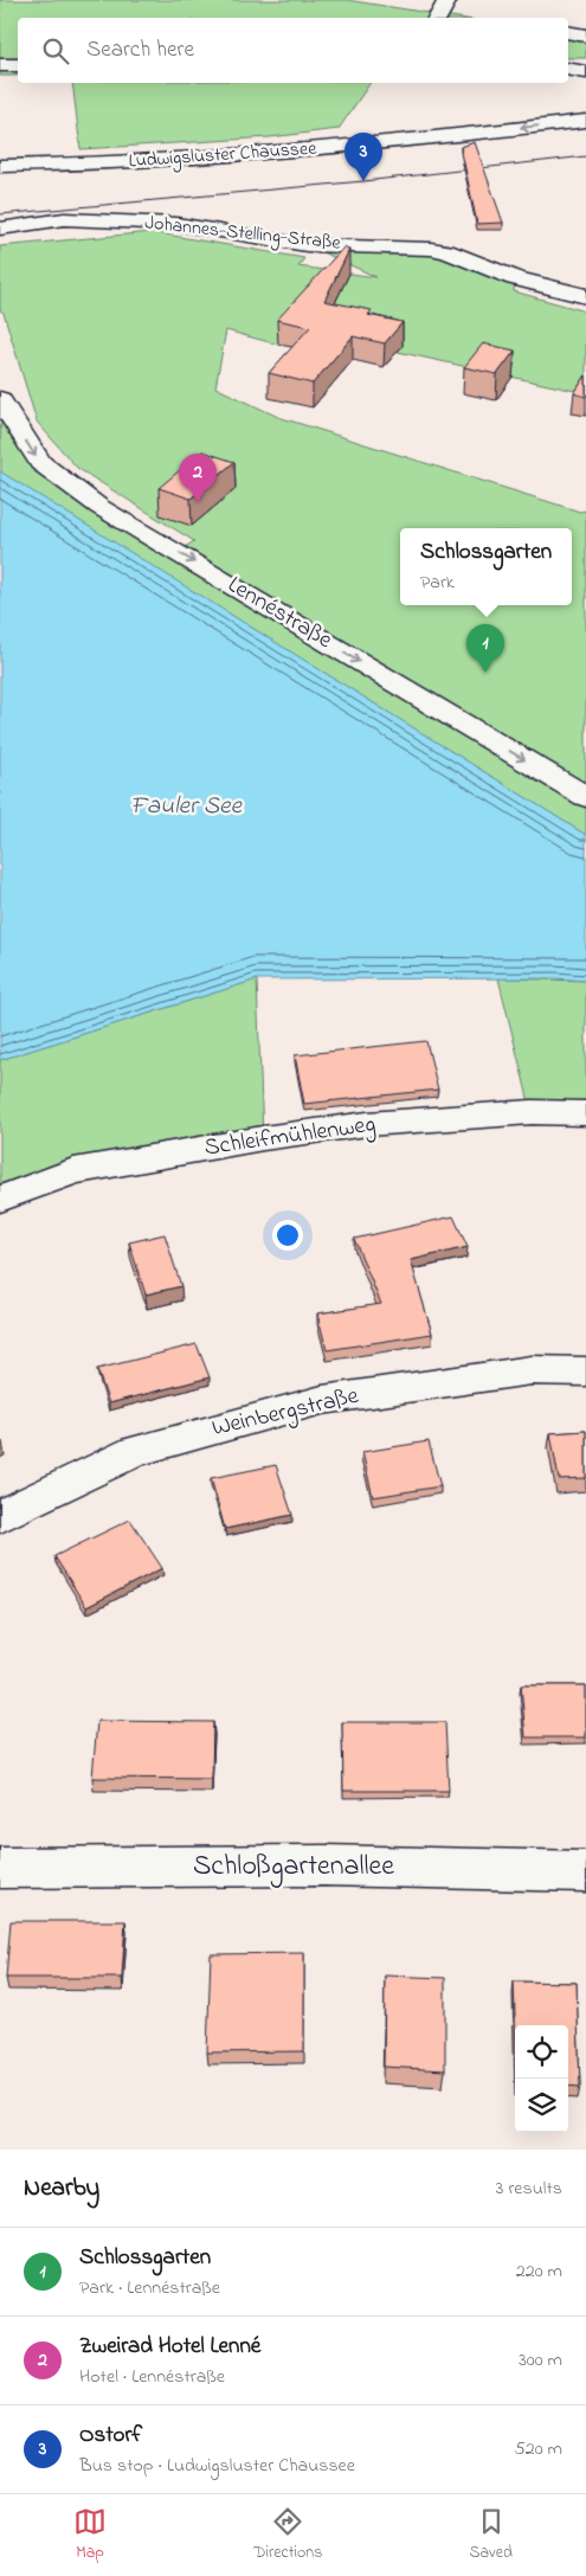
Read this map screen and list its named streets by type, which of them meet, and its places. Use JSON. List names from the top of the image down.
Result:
{
  "streets": {
    "street": [
      "Ludwigsluster Chaussee",
      "Johannes-Stelling-Straße",
      "Lennéstraße",
      "Schleifmühlenweg",
      "Weinbergstraße",
      "Schloßgartenallee"
    ]
  },
  "one_way": ["Lennéstraße"],
  "water": ["Fauler See"],
  "page": {
    "search": "Search here",
    "pins": ["3", "2", "1"],
    "popup": ["Schlossgarten", "Park"],
    "heading": ["Nearby", "3 results"],
    "list": [
      {
        "mark": "1",
        "name": "Schlossgarten",
        "note": "Park · Lennéstraße",
        "value": "220 m"
      },
      {
        "mark": "2",
        "name": "Zweirad Hotel Lenné",
        "note": "Hotel · Lennéstraße",
        "value": "300 m"
      },
      {
        "mark": "3",
        "name": "Ostorf",
        "note": "Bus stop · Ludwigsluster Chaussee",
        "value": "520 m"
      }
    ],
    "nav": ["Map", "Directions", "Saved"]
  }
}
